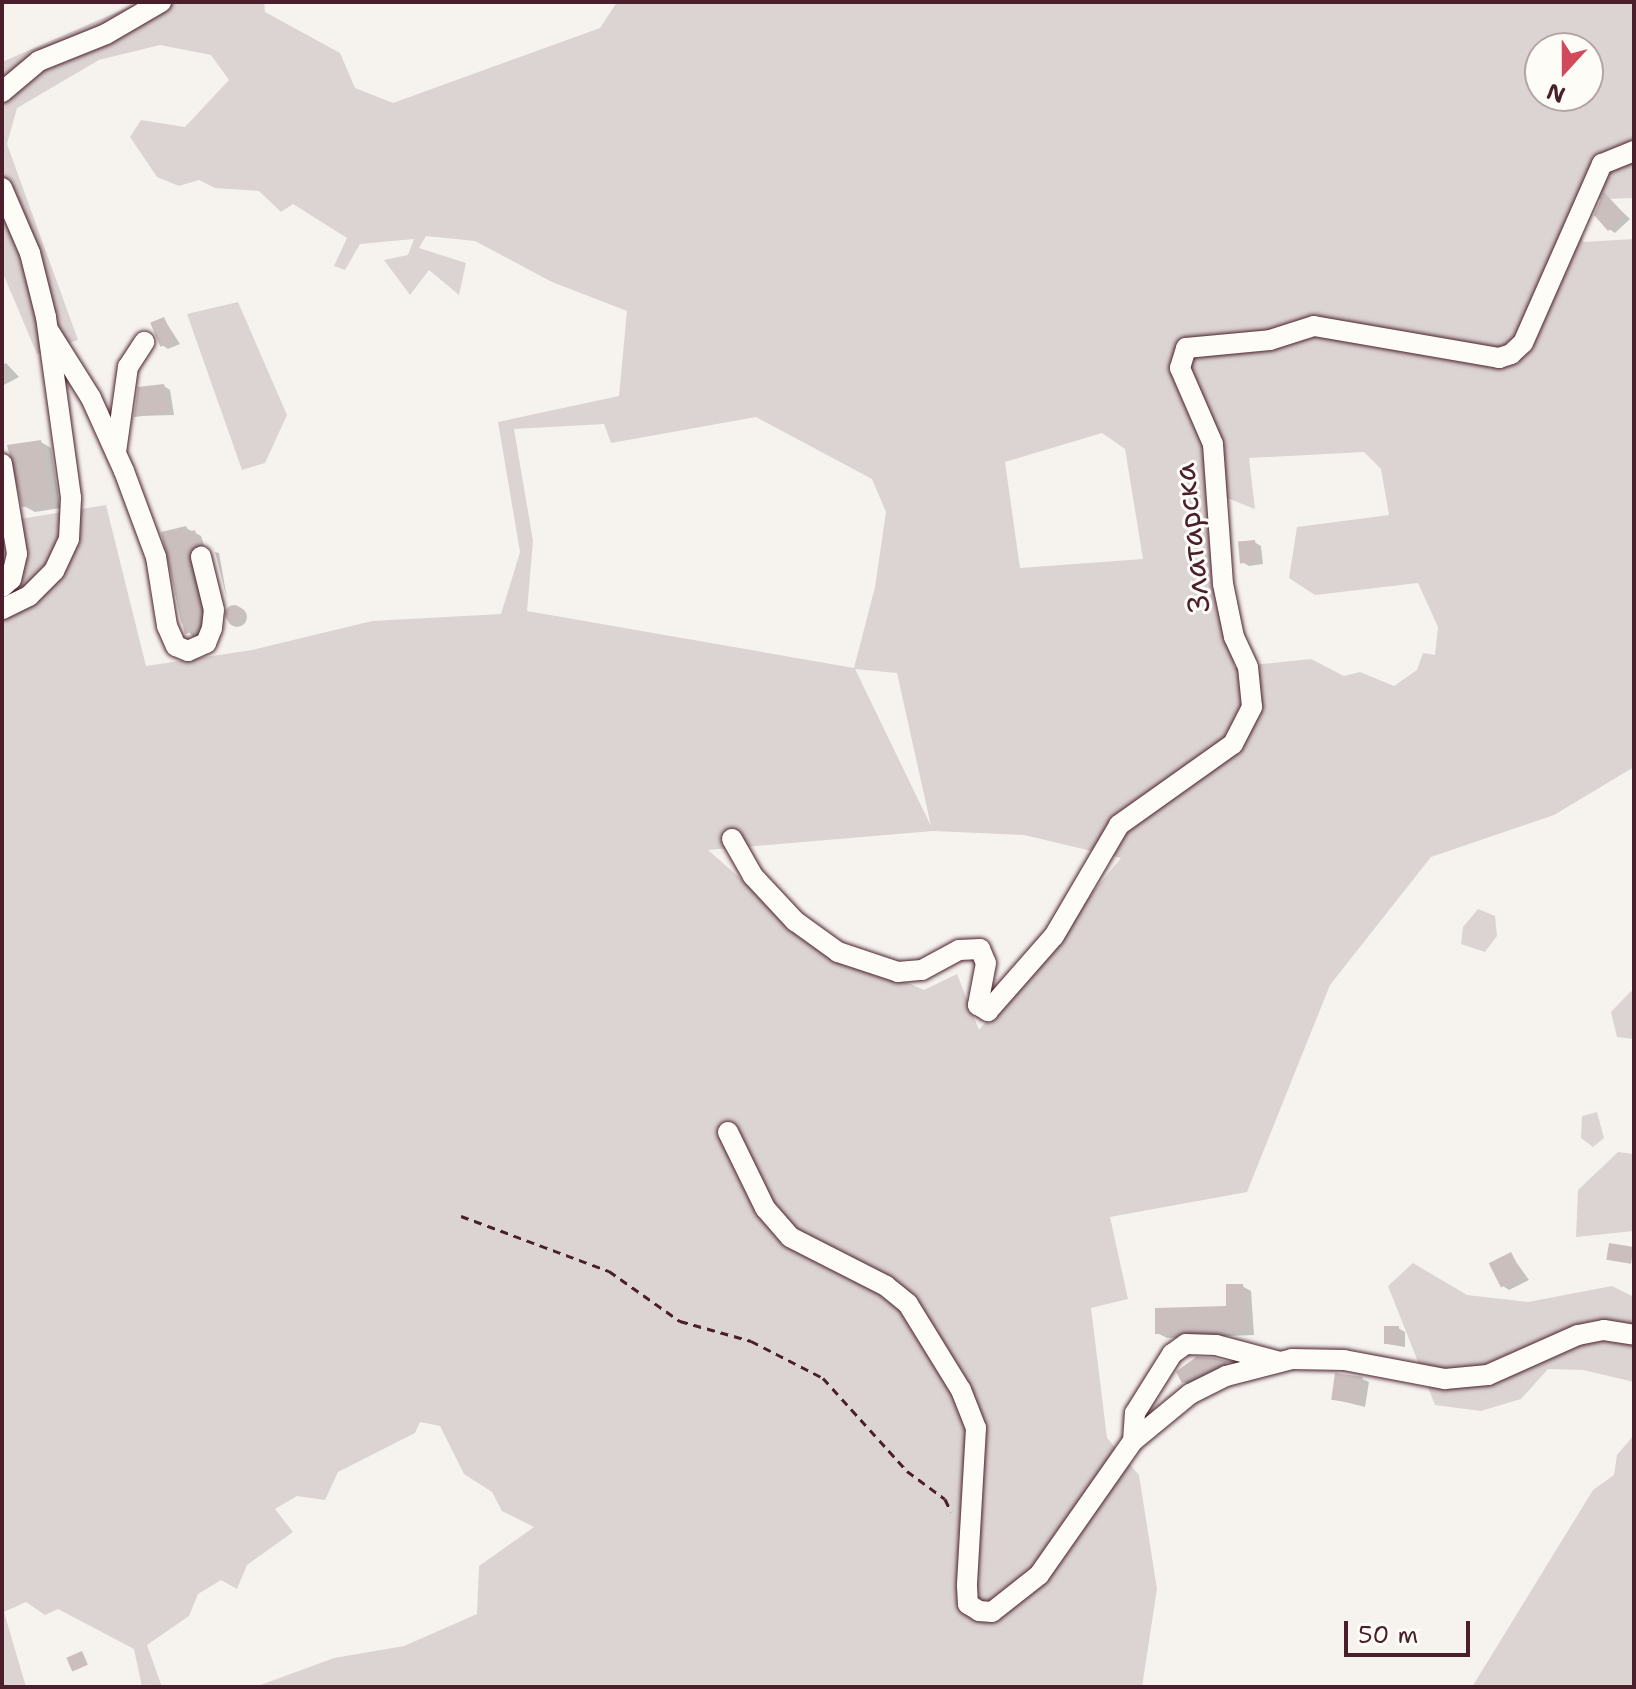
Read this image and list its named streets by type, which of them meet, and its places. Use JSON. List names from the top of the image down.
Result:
{
  "streets": {
    "street": ["Златарска"]
  },
  "scale_bar": "50 m",
  "north": "bottom"
}
